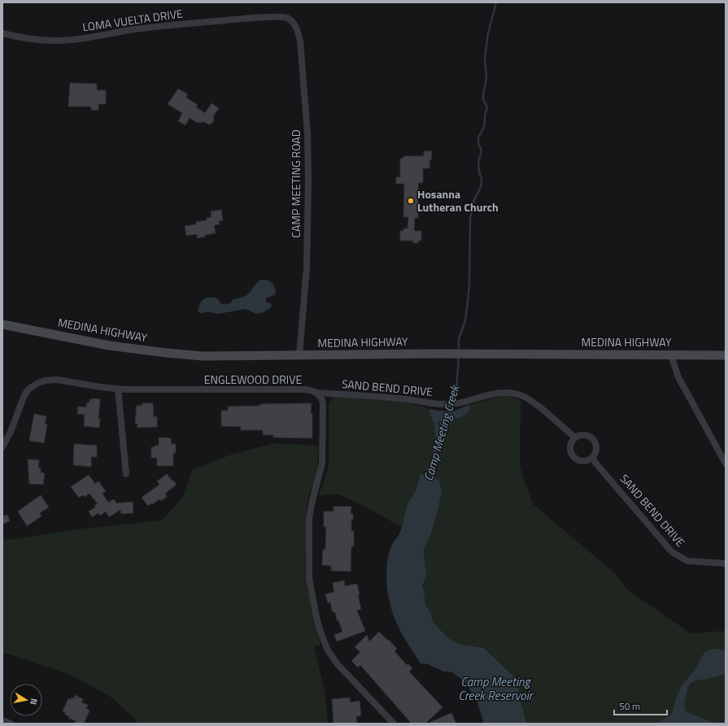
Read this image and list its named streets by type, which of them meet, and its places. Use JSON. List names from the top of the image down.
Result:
{
  "streets": {
    "main road": ["MEDINA HIGHWAY"],
    "street": [
      "LOMA VUELTA DRIVE",
      "CAMP MEETING ROAD",
      "ENGLEWOOD DRIVE",
      "SAND BEND DRIVE"
    ]
  },
  "crossings": [
    ["LOMA VUELTA DRIVE", "CAMP MEETING ROAD"],
    ["CAMP MEETING ROAD", "MEDINA HIGHWAY"],
    ["ENGLEWOOD DRIVE", "SAND BEND DRIVE"]
  ],
  "water": ["Camp Meeting Creek", "Camp Meeting Creek Reservoir"],
  "places": ["Hosanna Lutheran Church"],
  "scale_bar": "50 m",
  "north": "right"
}
